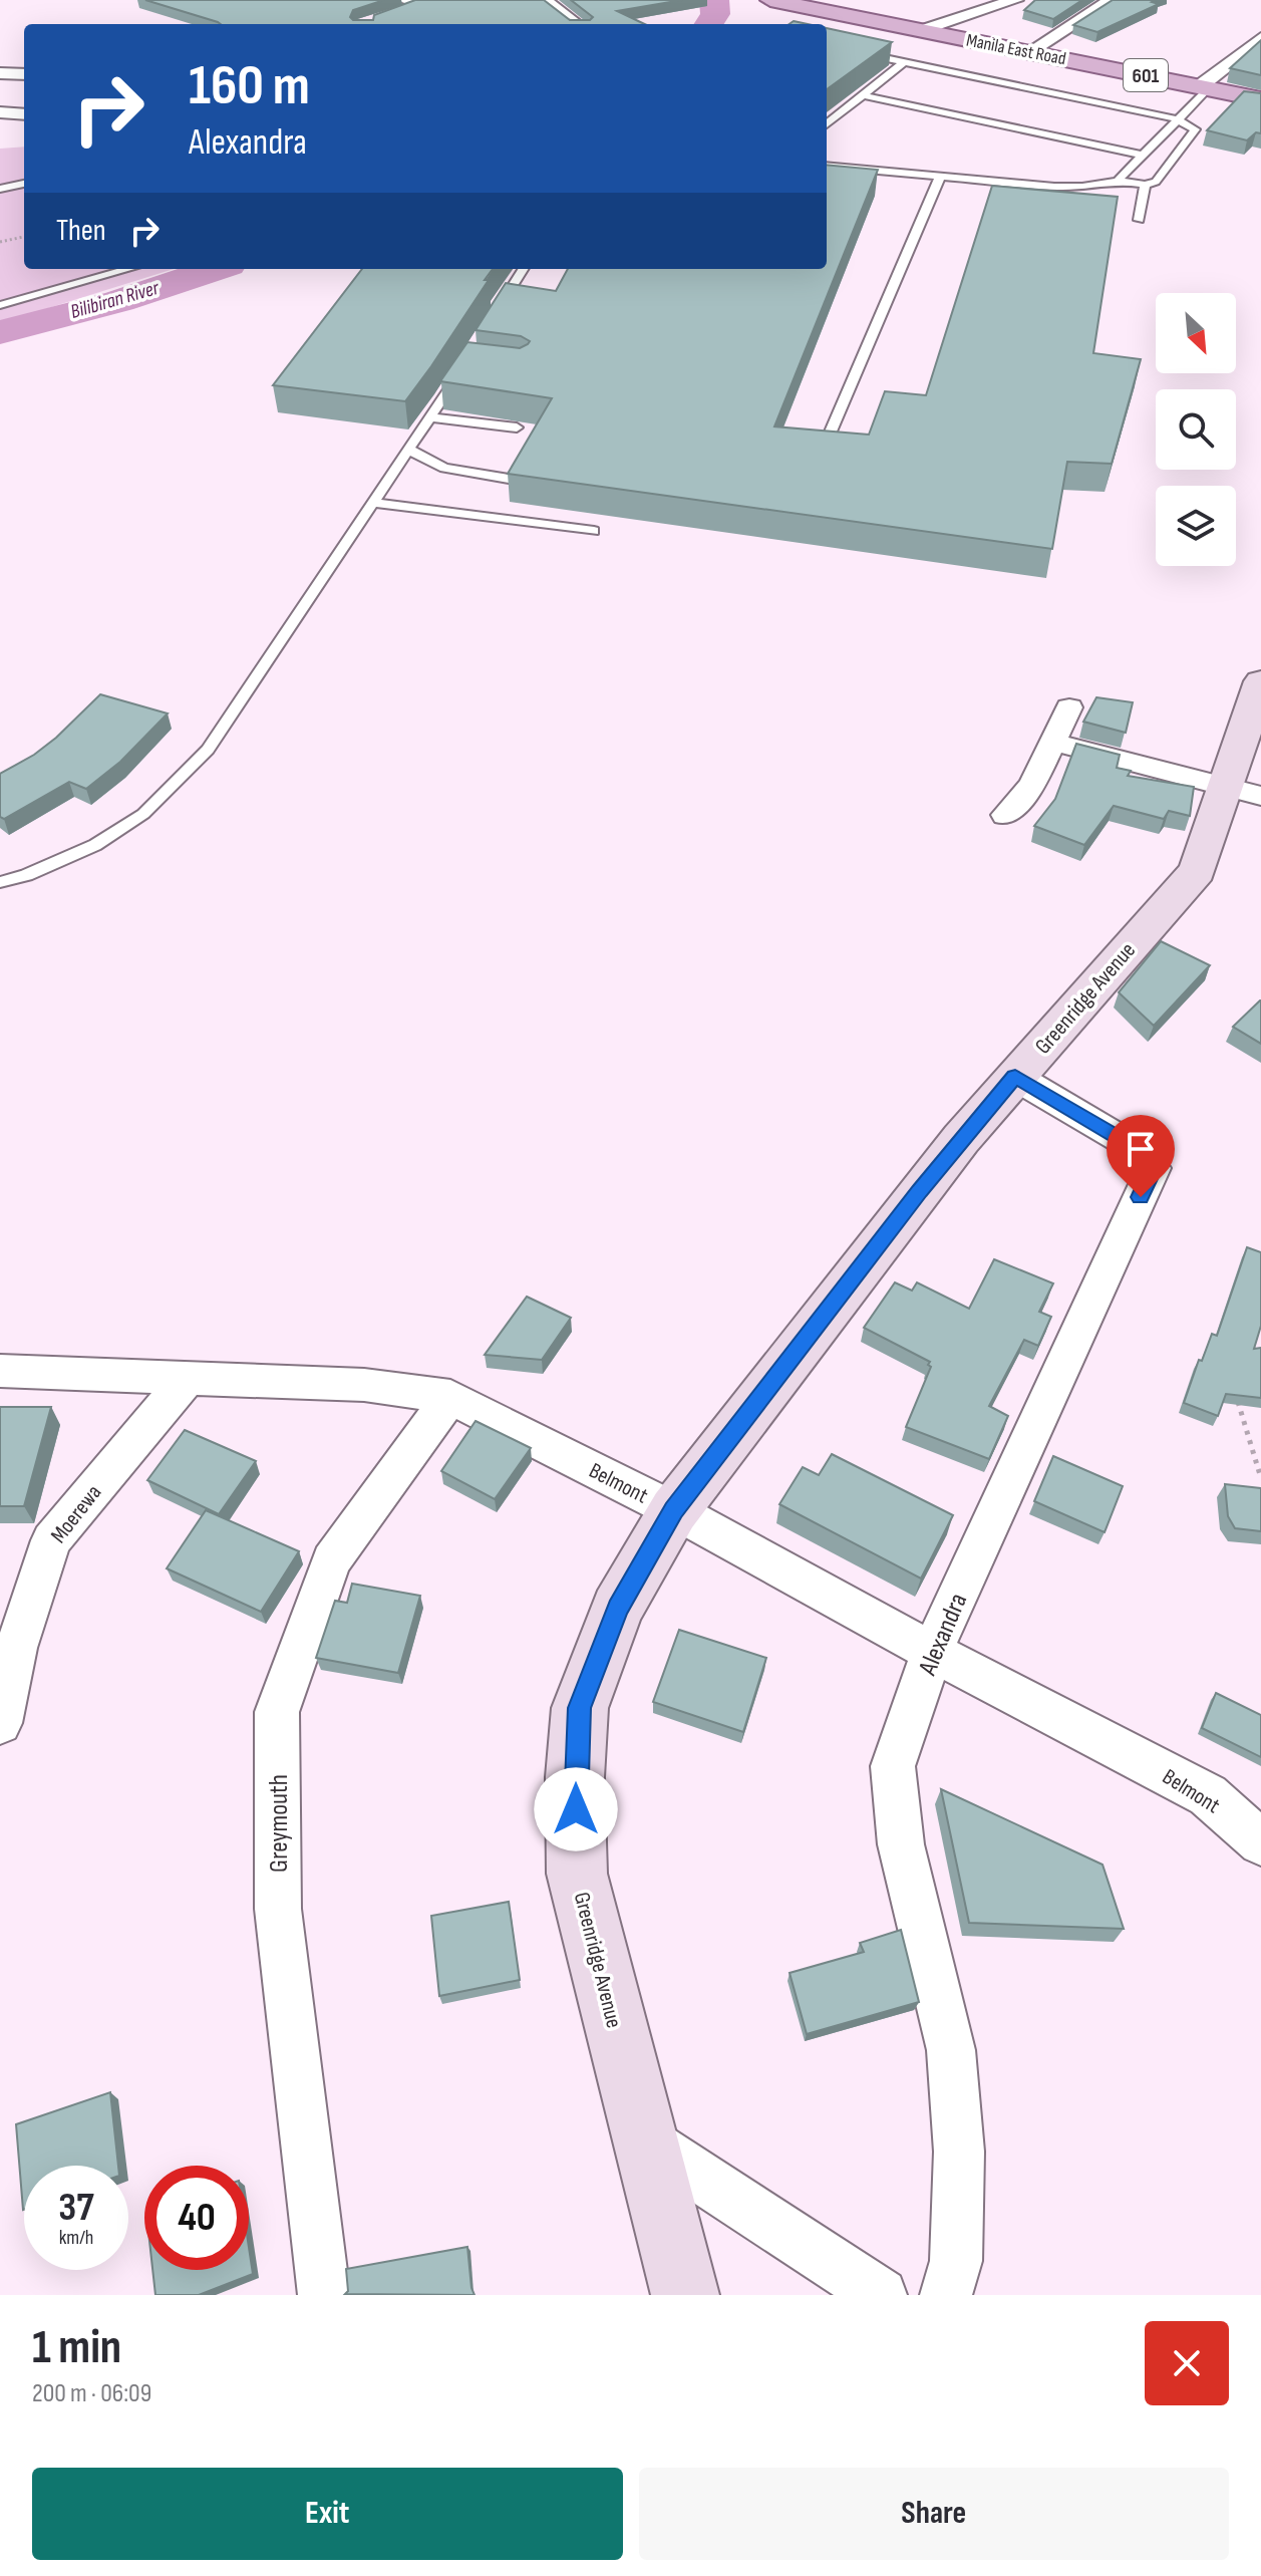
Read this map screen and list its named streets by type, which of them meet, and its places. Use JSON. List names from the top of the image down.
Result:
{
  "streets": {
    "main road": ["Manila East Road", "601"],
    "street": [
      "Greenridge Avenue",
      "Belmont",
      "Moerewa",
      "Alexandra",
      "Greymouth"
    ]
  },
  "crossings": [
    ["Greenridge Avenue", "Belmont"],
    ["Greenridge Avenue", "Alexandra"],
    ["Belmont", "Moerewa"],
    ["Belmont", "Alexandra"],
    ["Belmont", "Greymouth"]
  ],
  "water": ["Bilibiran River"],
  "north": "bottom right",
  "page": {
    "turn": ["160 m", "Alexandra"],
    "then": "Then",
    "speed": "37 km/h",
    "limit": "40",
    "heading": ["1 min", "200 m · 06:09"],
    "buttons": ["Exit", "Share"]
  }
}
